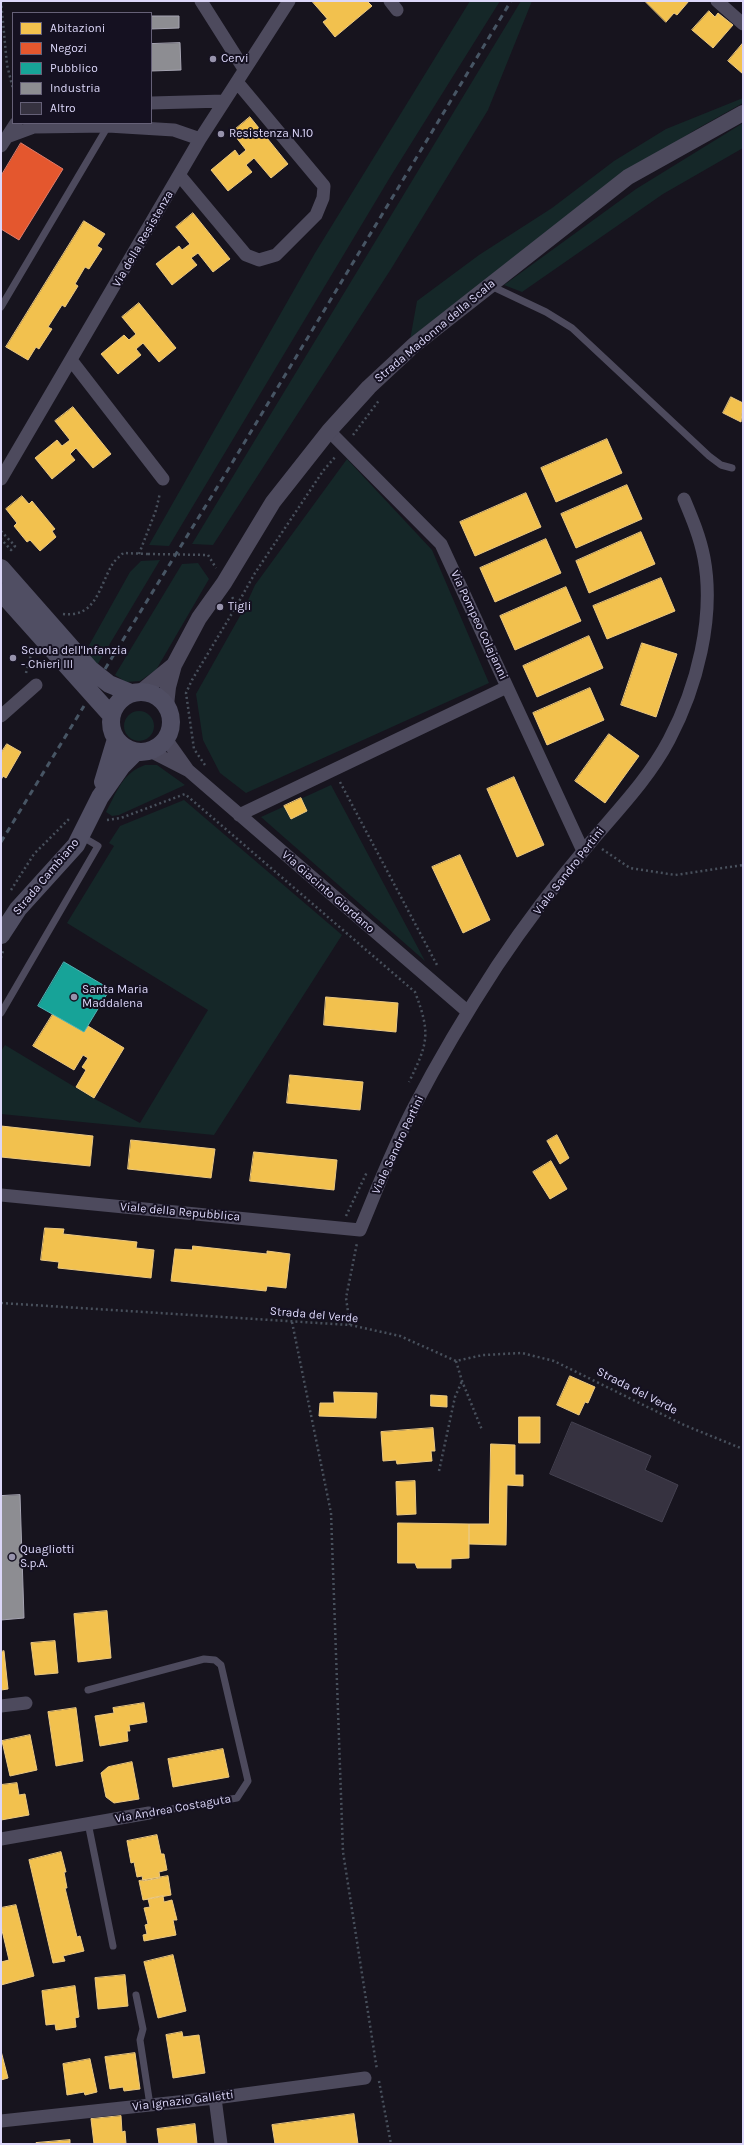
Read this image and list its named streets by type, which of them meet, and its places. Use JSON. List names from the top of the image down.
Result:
{
  "streets": {
    "main road": ["Strada Cambiano"],
    "street": [
      "Via della Resistenza",
      "Strada Madonna della Scala",
      "Via Pompeo Colajanni",
      "Viale Sandro Pertini",
      "Via Giacinto Giordano",
      "Viale della Repubblica",
      "Via Andrea Costaguta",
      "Via Ignazio Galletti"
    ],
    "path": ["Strada del Verde"]
  },
  "crossings": [
    ["Strada Madonna della Scala", "Via Pompeo Colajanni"],
    ["Via Pompeo Colajanni", "Viale Sandro Pertini"],
    ["Viale Sandro Pertini", "Via Giacinto Giordano"],
    ["Viale Sandro Pertini", "Viale della Repubblica"]
  ],
  "places": [
    "Cervi",
    "Resistenza N.10",
    "Tigli",
    "Scuola dell'Infanzia - Chieri III",
    "Santa Maria Maddalena",
    "Quagliotti S.p.A."
  ],
  "legend": [
    "Abitazioni",
    "Negozi",
    "Pubblico",
    "Industria",
    "Altro"
  ]
}
